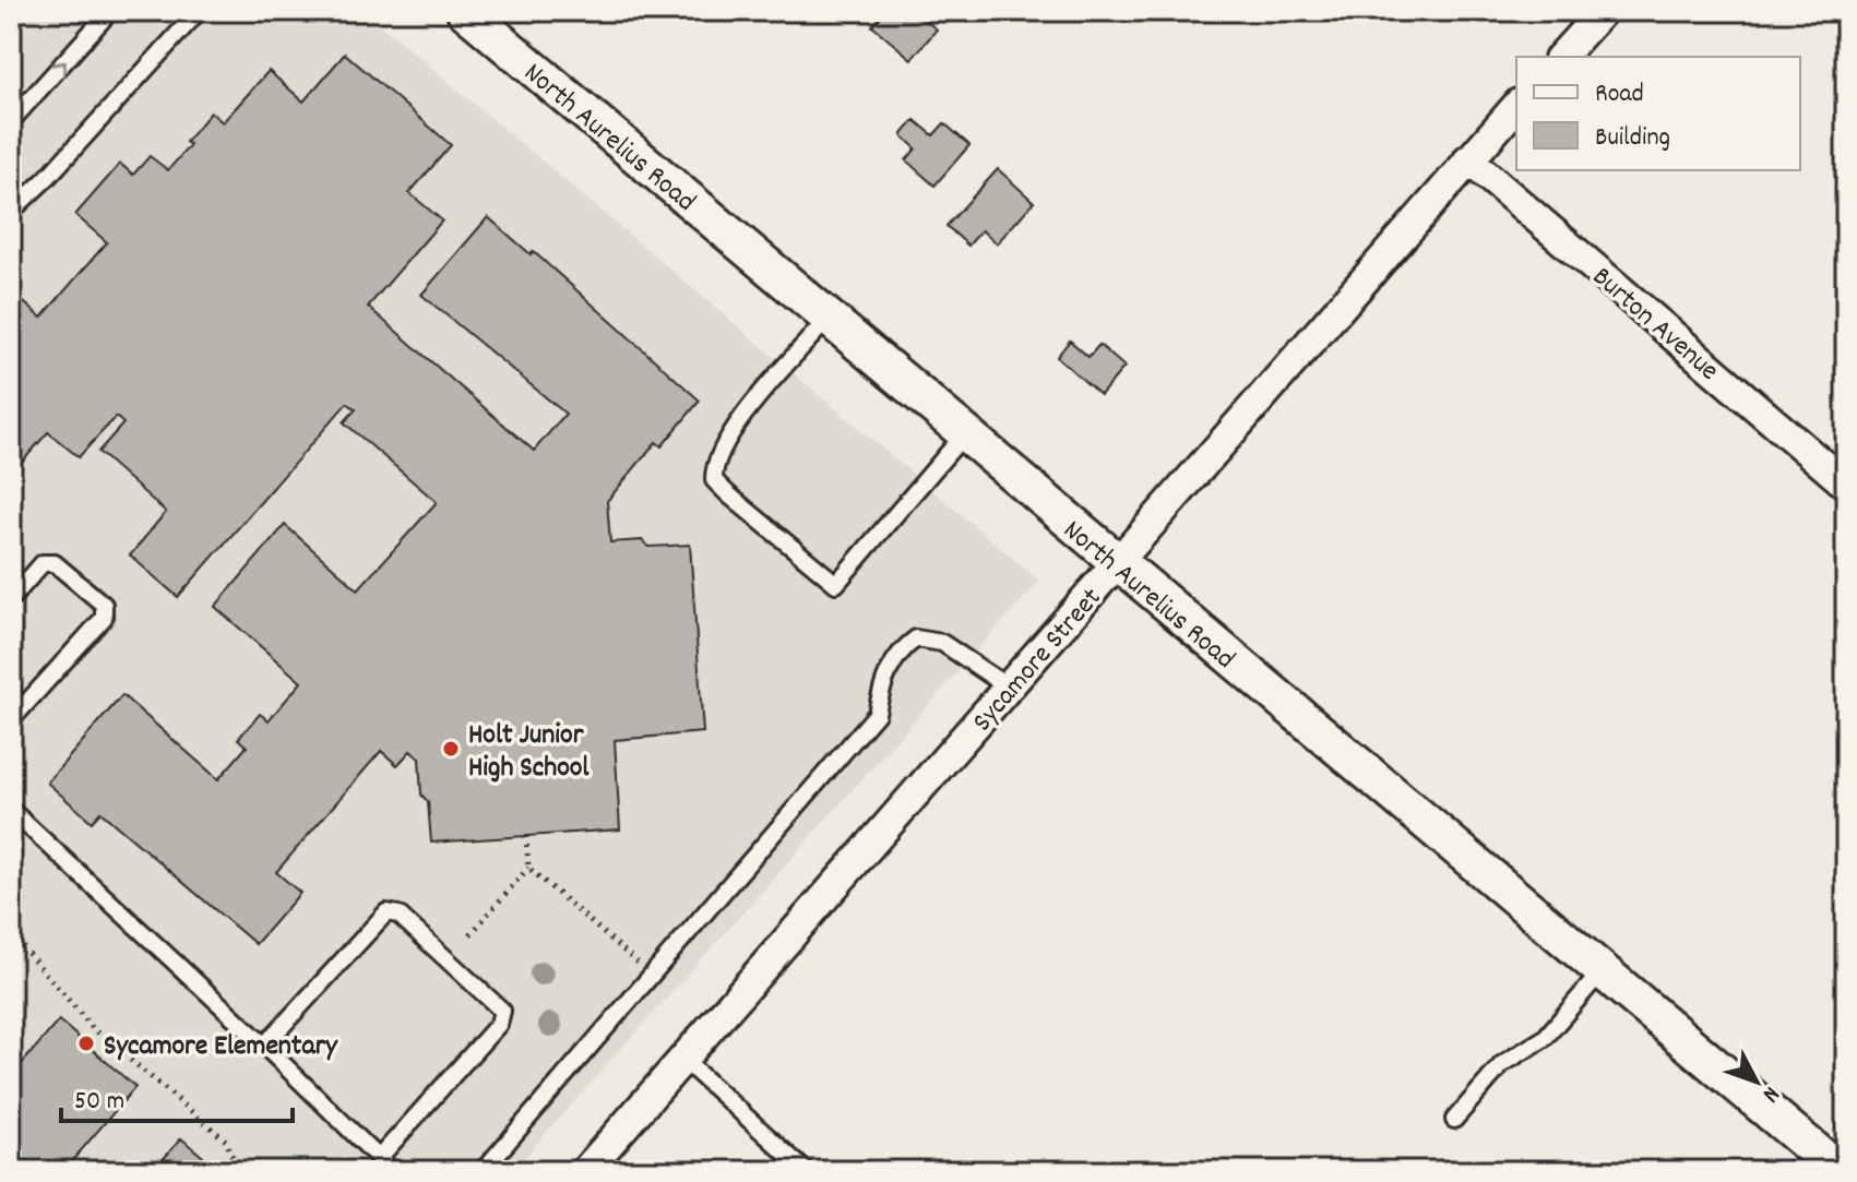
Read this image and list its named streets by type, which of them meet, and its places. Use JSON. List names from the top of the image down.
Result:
{
  "streets": {
    "street": ["North Aurelius Road", "Burton Avenue", "Sycamore Street"]
  },
  "crossings": [
    ["North Aurelius Road", "Sycamore Street"],
    ["Burton Avenue", "Sycamore Street"]
  ],
  "places": ["Holt Junior High School", "Sycamore Elementary"],
  "legend": ["Road", "Building"],
  "scale_bar": "50 m",
  "north": "bottom right"
}
